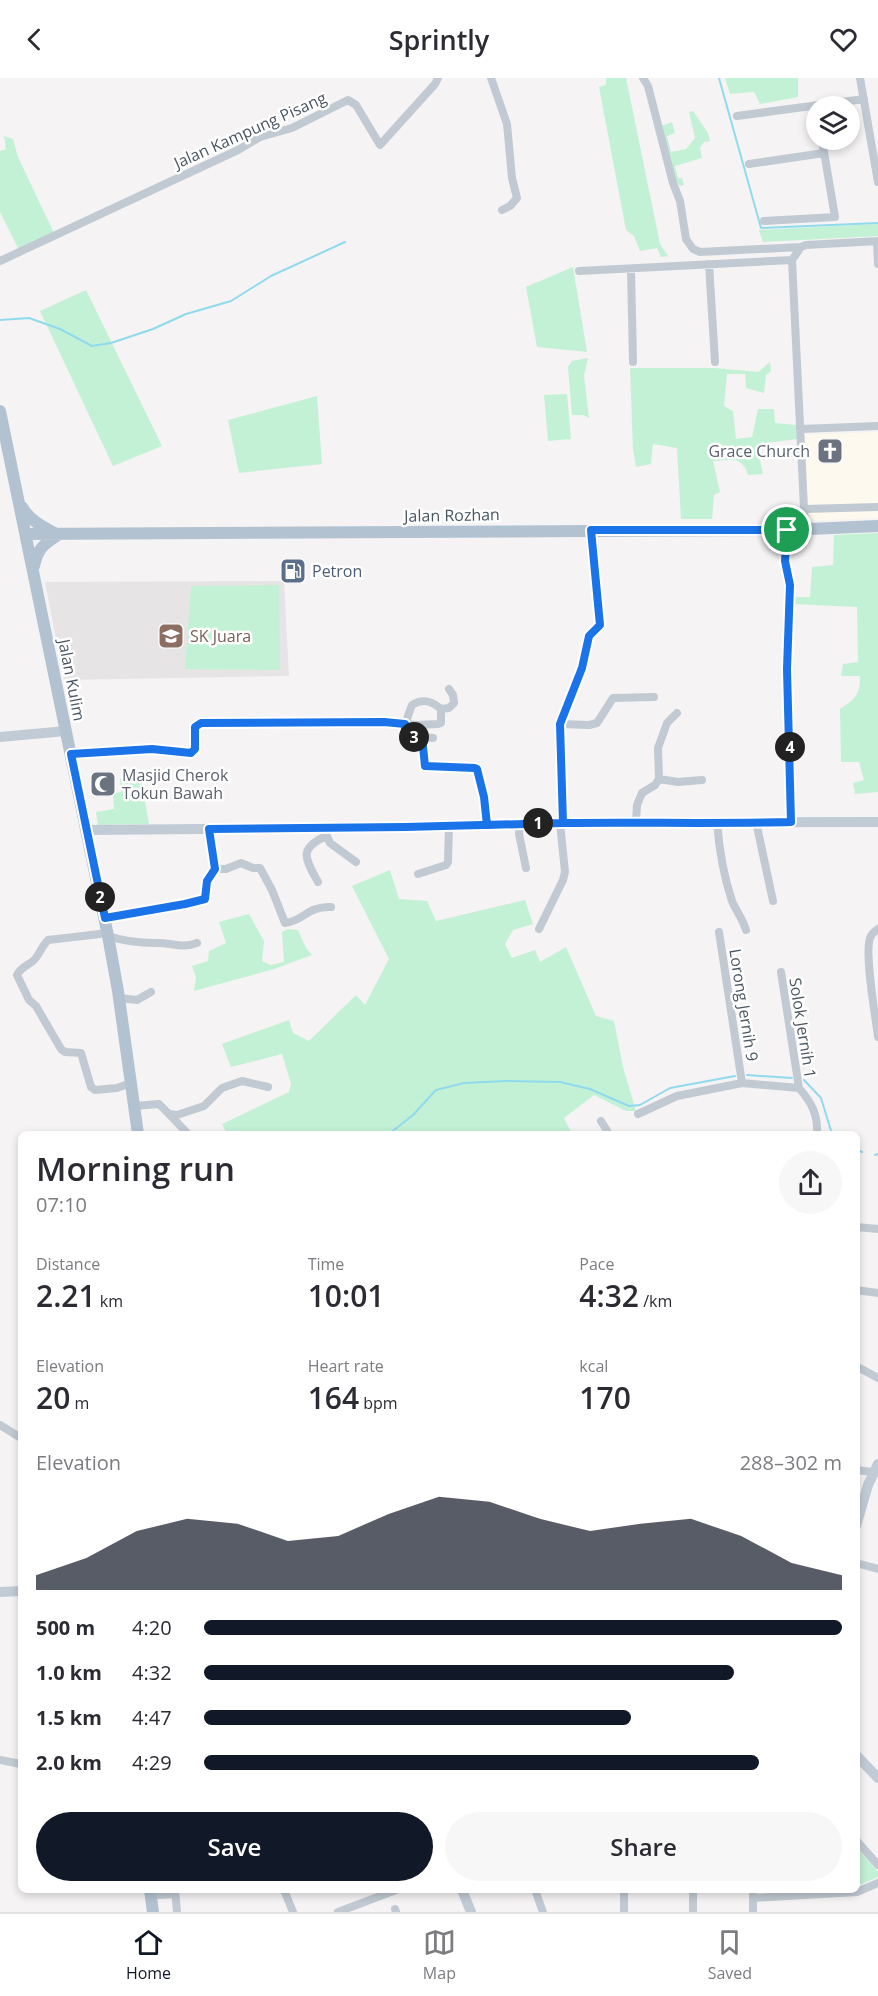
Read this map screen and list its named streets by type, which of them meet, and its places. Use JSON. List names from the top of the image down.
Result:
{
  "streets": {
    "main road": ["Jalan Rozhan", "Jalan Kulim"],
    "street": ["Jalan Kampung Pisang", "Lorong Jernih 9", "Solok Jernih 1"]
  },
  "crossings": [
    ["Jalan Rozhan", "Jalan Kulim"]
  ],
  "places": {
    "church": ["Grace Church"],
    "fuel station": ["Petron"],
    "school or university": ["SK Juara"],
    "mosque": ["Masjid Cherok Tokun Bawah"]
  },
  "page": {
    "header": "Sprintly",
    "pins": [
      "3",
      "4",
      "1",
      "2"
    ],
    "heading": ["Morning run", "07:10"],
    "stats": [
      ["Distance", "2.21 km"],
      ["Time", "10:01"],
      ["Pace", "4:32 /km"],
      ["Elevation", "20 m"],
      ["Heart rate", "164 bpm"],
      ["kcal", "170"]
    ],
    "chart": ["Elevation", "288–302 m"],
    "list": [
      {
        "name": "500 m",
        "note": "4:20"
      },
      {
        "name": "1.0 km",
        "note": "4:32"
      },
      {
        "name": "1.5 km",
        "note": "4:47"
      },
      {
        "name": "2.0 km",
        "note": "4:29"
      }
    ],
    "buttons": ["Save", "Share"],
    "tabs": ["Home", "Map", "Saved"]
  }
}
